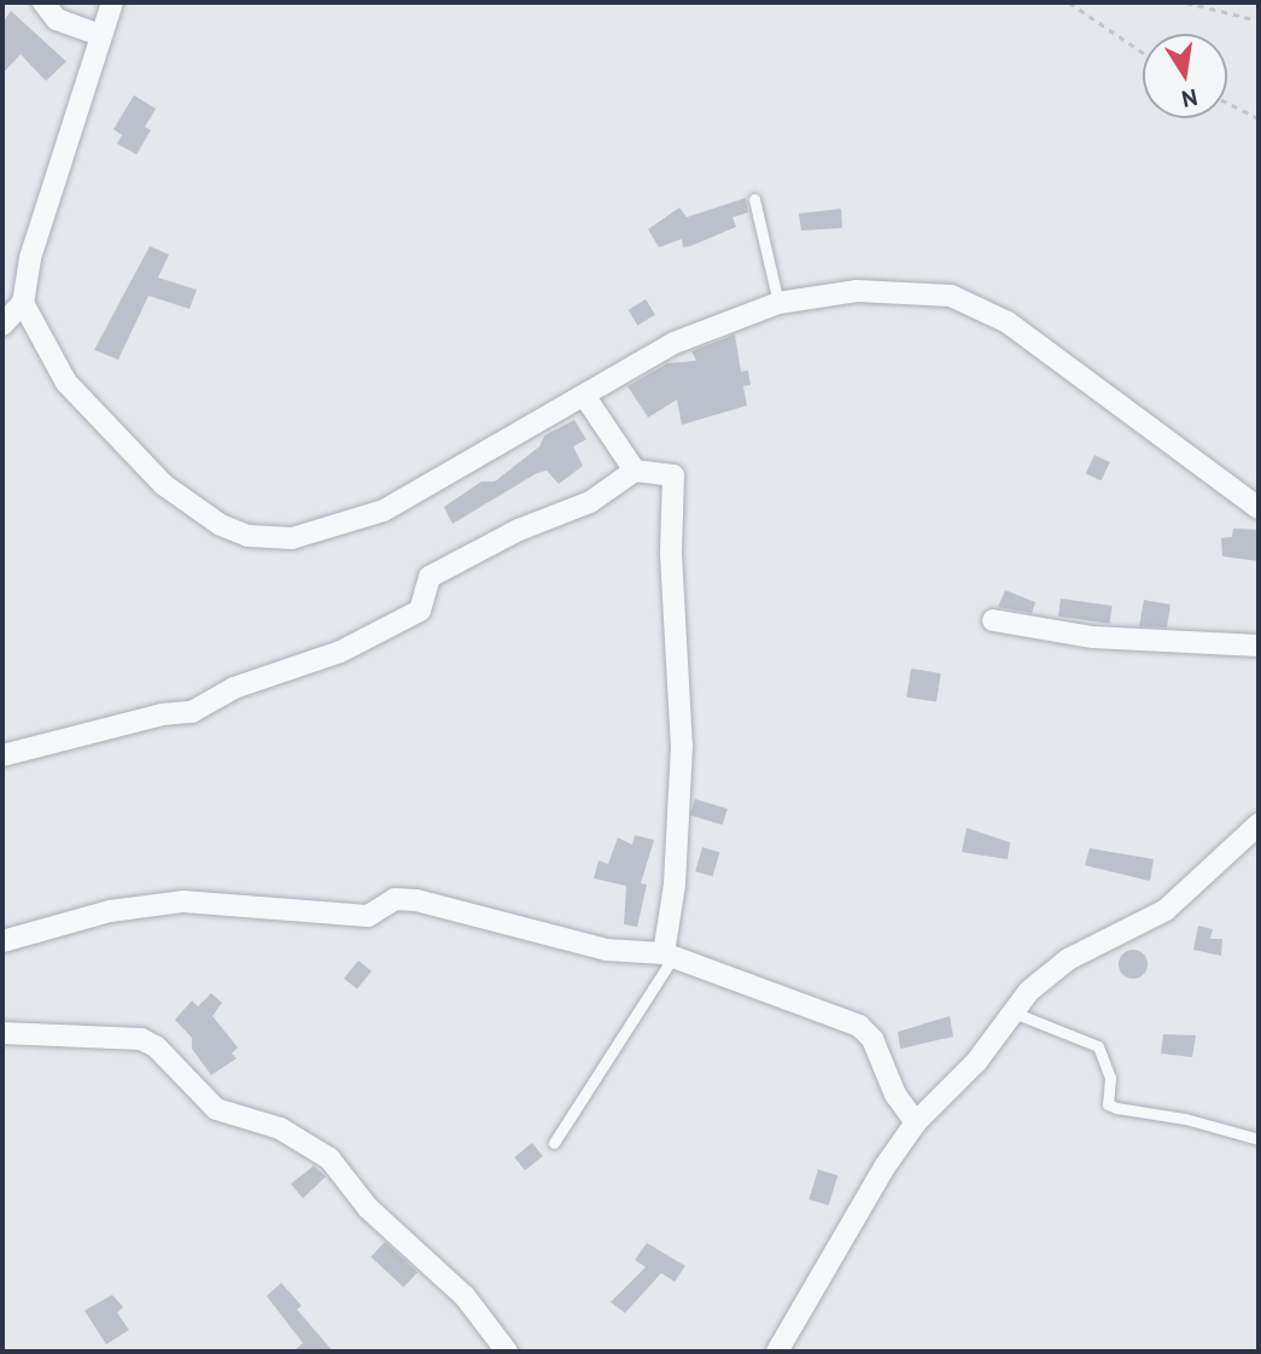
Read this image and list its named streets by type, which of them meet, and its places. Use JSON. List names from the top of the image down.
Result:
{
  "north": "bottom"
}
